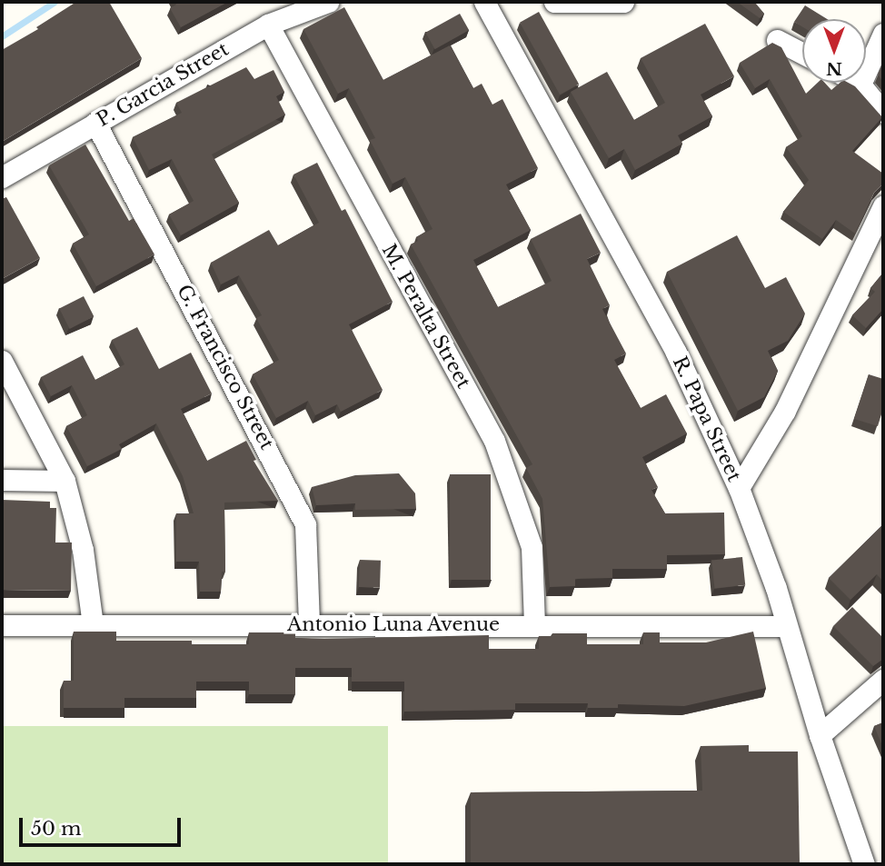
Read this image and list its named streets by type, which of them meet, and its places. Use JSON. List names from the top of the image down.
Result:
{
  "streets": {
    "street": [
      "P. Garcia Street",
      "M. Peralta Street",
      "G. Francisco Street",
      "R. Papa Street",
      "Antonio Luna Avenue"
    ]
  },
  "crossings": [
    ["P. Garcia Street", "M. Peralta Street"],
    ["P. Garcia Street", "G. Francisco Street"],
    ["M. Peralta Street", "Antonio Luna Avenue"],
    ["G. Francisco Street", "Antonio Luna Avenue"],
    ["R. Papa Street", "Antonio Luna Avenue"]
  ],
  "scale_bar": "50 m",
  "north": "bottom"
}
